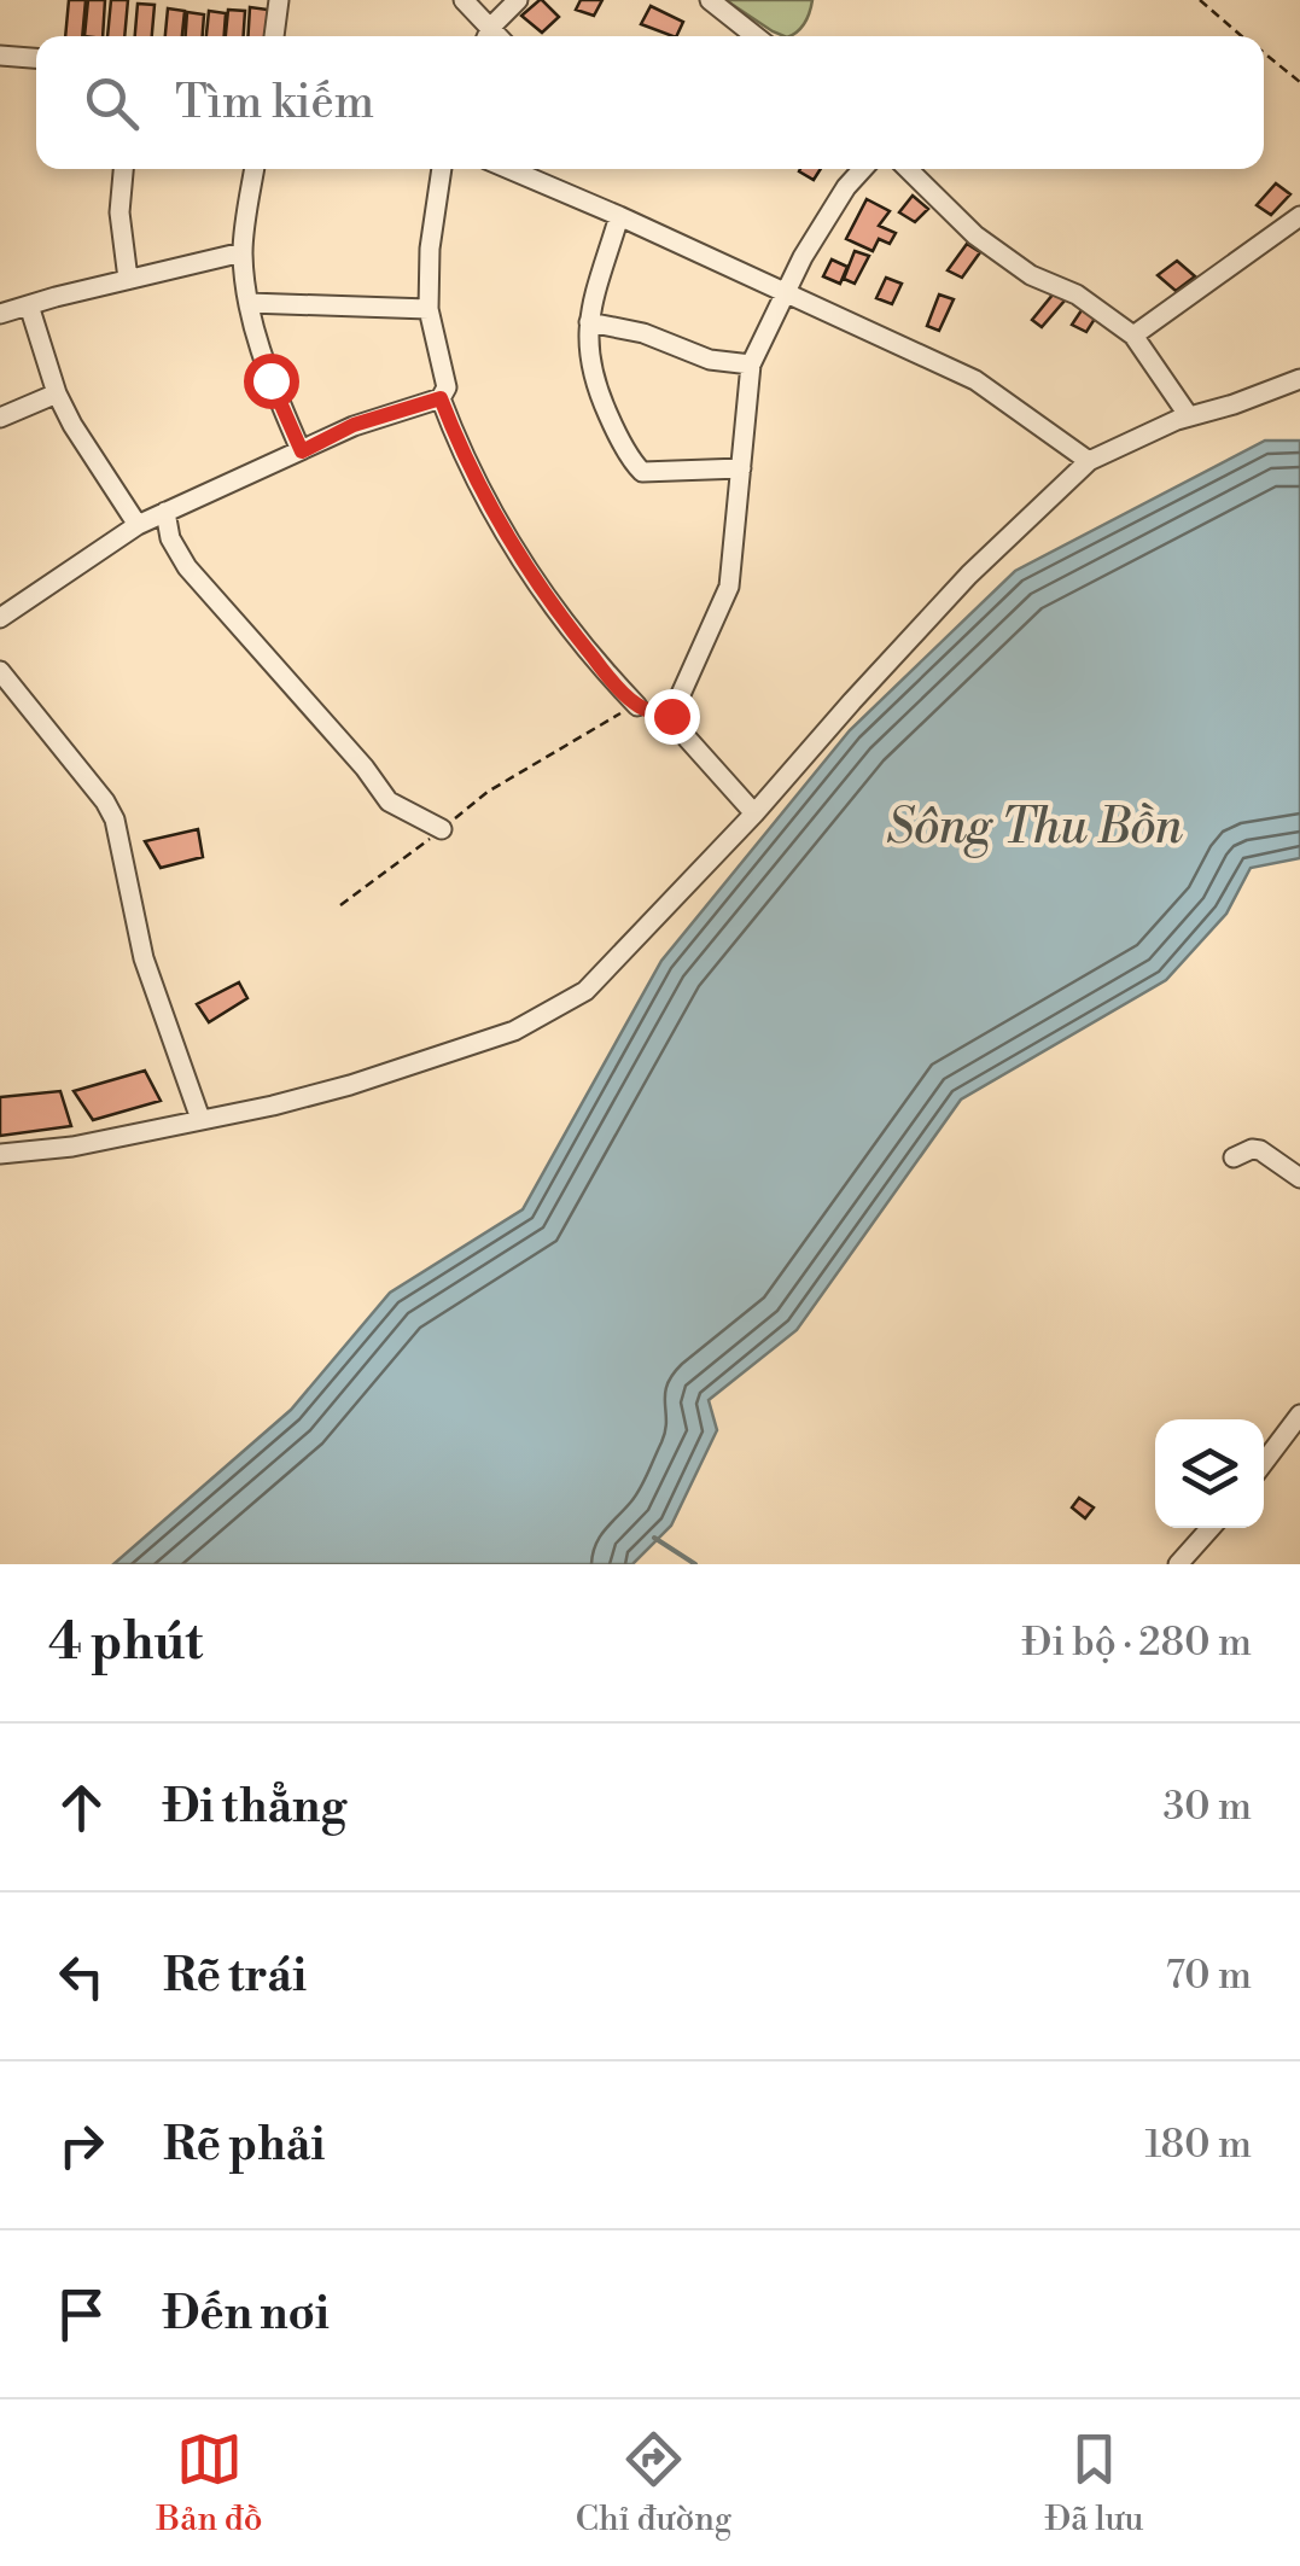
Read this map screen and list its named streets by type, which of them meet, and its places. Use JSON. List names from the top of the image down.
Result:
{
  "water": ["Sông Thu Bồn"],
  "page": {
    "search": "Tìm kiếm",
    "heading": ["4 phút", "Đi bộ · 280 m"],
    "list": [
      ["Đi thẳng", "30 m"],
      ["Rẽ trái", "70 m"],
      ["Rẽ phải", "180 m"],
      "Đến nơi"
    ],
    "nav": ["Bản đồ", "Chỉ đường", "Đã lưu"]
  }
}
